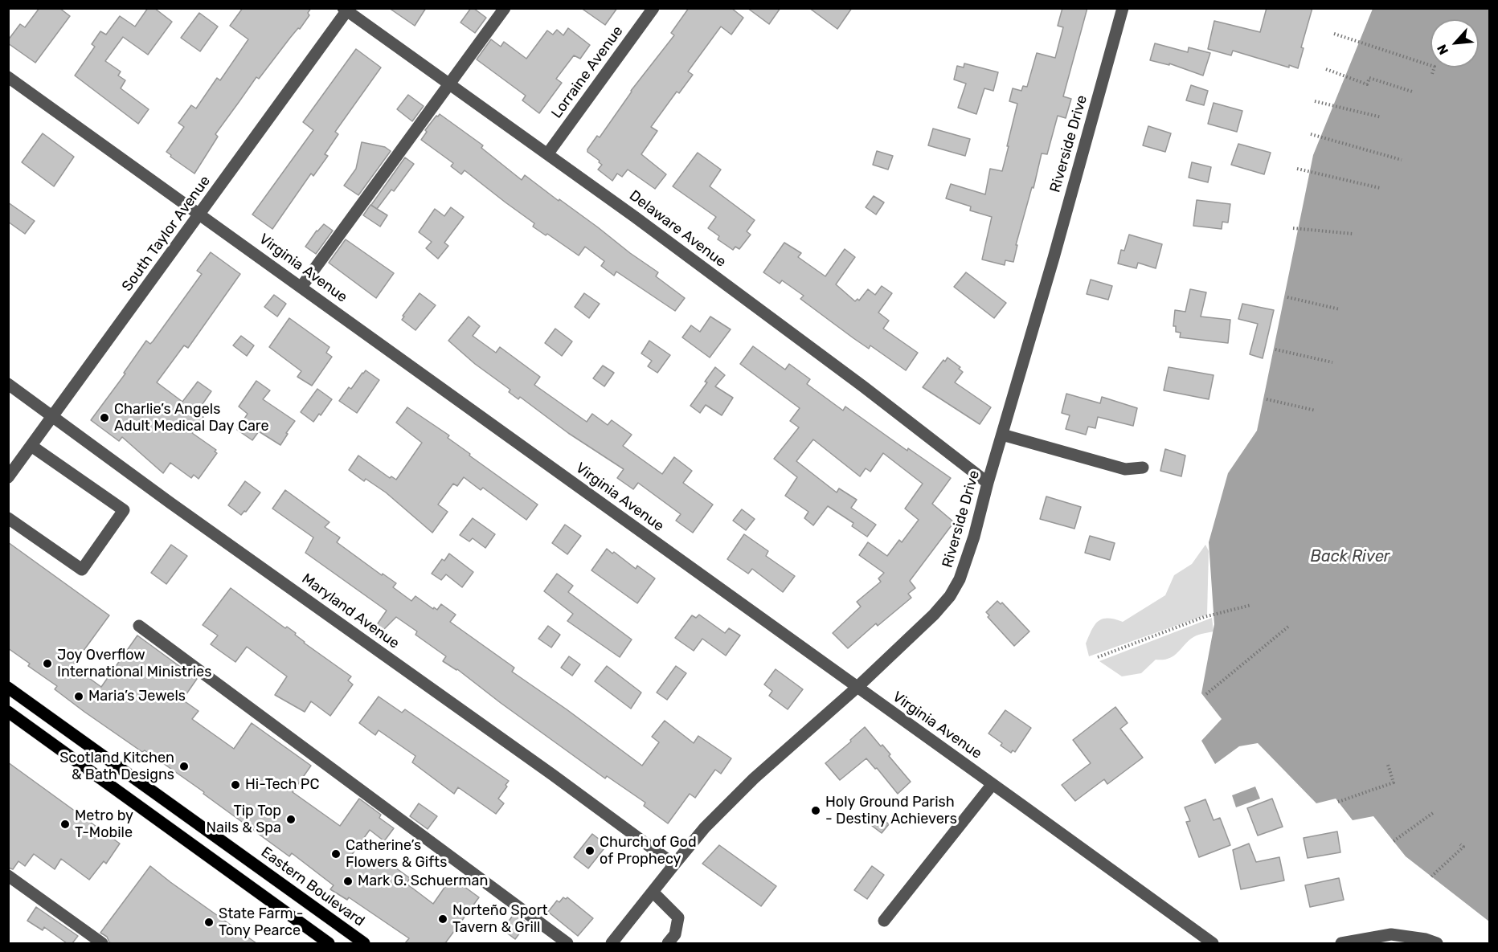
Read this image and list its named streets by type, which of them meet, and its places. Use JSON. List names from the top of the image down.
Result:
{
  "streets": {
    "main road": ["Eastern Boulevard"],
    "street": [
      "Lorraine Avenue",
      "Riverside Drive",
      "Delaware Avenue",
      "South Taylor Avenue",
      "Virginia Avenue",
      "Maryland Avenue"
    ]
  },
  "crossings": [
    ["Lorraine Avenue", "Delaware Avenue"],
    ["Riverside Drive", "Delaware Avenue"],
    ["Riverside Drive", "Virginia Avenue"],
    ["Riverside Drive", "Maryland Avenue"],
    ["Delaware Avenue", "South Taylor Avenue"],
    ["South Taylor Avenue", "Virginia Avenue"],
    ["South Taylor Avenue", "Maryland Avenue"]
  ],
  "water": ["Back River"],
  "places": [
    "Charlie’s Angels Adult Medical Day Care",
    "Joy Overflow International Ministries",
    "Maria’s Jewels",
    "Scotland Kitchen & Bath Designs",
    "Hi-Tech PC",
    "Holy Ground Parish - Destiny Achievers",
    "Tip Top Nails & Spa",
    "Metro by T-Mobile",
    "Church of God of Prophecy",
    "Catherine’s Flowers & Gifts",
    "Mark G. Schuerman",
    "Norteño Sport Tavern & Grill",
    "State Farm - Tony Pearce"
  ],
  "north": "bottom left"
}
